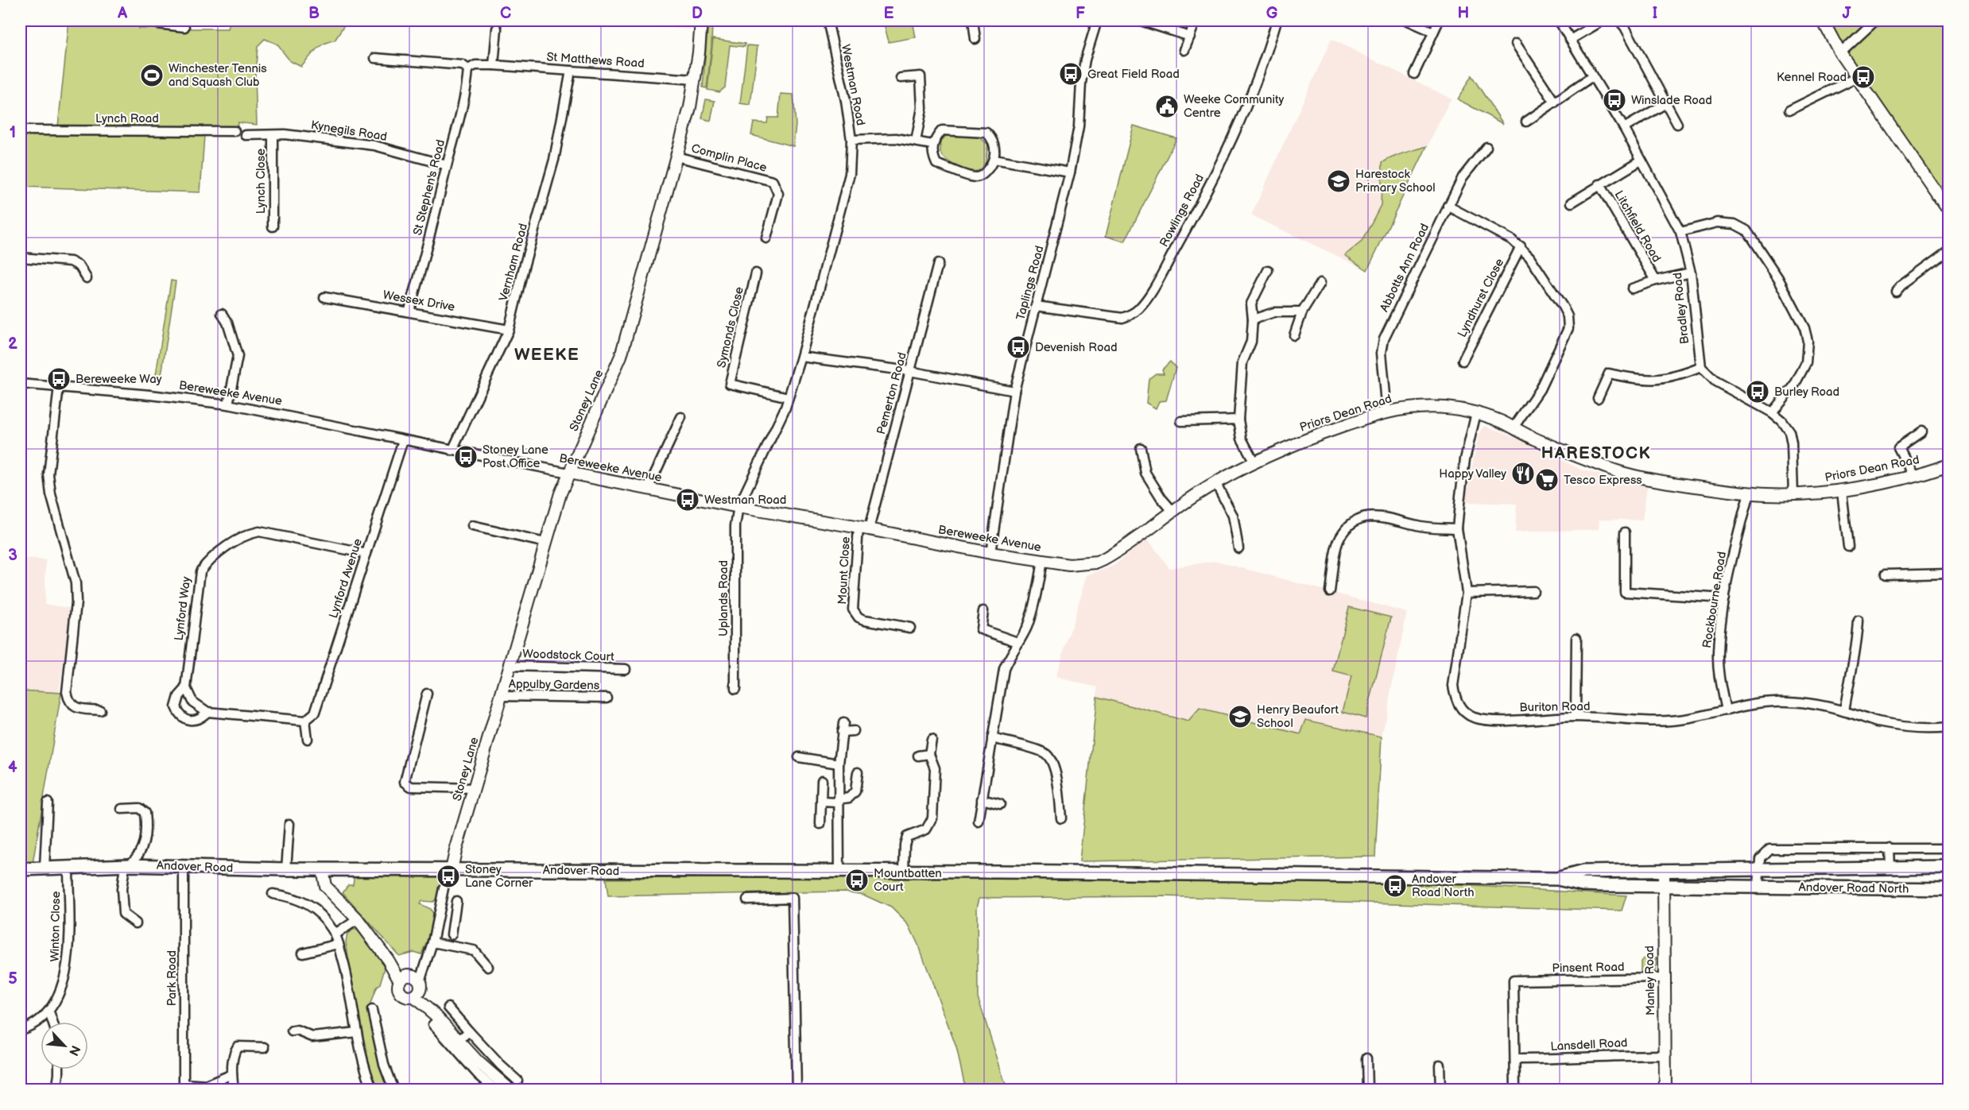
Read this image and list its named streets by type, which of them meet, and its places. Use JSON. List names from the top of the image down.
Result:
{
  "streets": {
    "main road": ["Andover Road", "Andover Road North"],
    "street": [
      "St Matthews Road",
      "Westman Road",
      "Lynch Road",
      "Kynegils Road",
      "Complin Place",
      "Lynch Close",
      "St Stephen's Road",
      "Rowlings Road",
      "Litchfield Road",
      "Vernham Road",
      "Abbotts Ann Road",
      "Taplings Road",
      "Lyndhurst Close",
      "Wessex Drive",
      "Bradley Road",
      "Symonds Close",
      "Bereweeke Avenue",
      "Pemerton Road",
      "Stoney Lane",
      "Priors Dean Road",
      "Mount Close",
      "Lynford Avenue",
      "Uplands Road",
      "Rockbourne Road",
      "Lynford Way",
      "Woodstock Court",
      "Appulby Gardens",
      "Buriton Road",
      "Winton Close",
      "Pinsent Road",
      "Park Road",
      "Manley Road",
      "Lansdell Road"
    ]
  },
  "crossings": [
    ["St Matthews Road", "St Stephen's Road"],
    ["St Matthews Road", "Vernham Road"],
    ["St Matthews Road", "Stoney Lane"],
    ["Westman Road", "Symonds Close"],
    ["Westman Road", "Bereweeke Avenue"],
    ["Westman Road", "Uplands Road"],
    ["Kynegils Road", "Lynch Close"],
    ["Kynegils Road", "St Stephen's Road"],
    ["Complin Place", "Stoney Lane"],
    ["St Stephen's Road", "Wessex Drive"],
    ["Rowlings Road", "Taplings Road"],
    ["Litchfield Road", "Bradley Road"],
    ["Vernham Road", "Wessex Drive"],
    ["Vernham Road", "Bereweeke Avenue"],
    ["Abbotts Ann Road", "Priors Dean Road"],
    ["Taplings Road", "Bereweeke Avenue"],
    ["Bereweeke Avenue", "Pemerton Road"],
    ["Bereweeke Avenue", "Stoney Lane"],
    ["Bereweeke Avenue", "Priors Dean Road"],
    ["Bereweeke Avenue", "Mount Close"],
    ["Bereweeke Avenue", "Lynford Avenue"],
    ["Bereweeke Avenue", "Uplands Road"],
    ["Pemerton Road", "Mount Close"],
    ["Stoney Lane", "Woodstock Court"],
    ["Stoney Lane", "Appulby Gardens"],
    ["Stoney Lane", "Andover Road"],
    ["Priors Dean Road", "Rockbourne Road"],
    ["Priors Dean Road", "Buriton Road"],
    ["Lynford Avenue", "Lynford Way"],
    ["Rockbourne Road", "Buriton Road"],
    ["Andover Road", "Andover Road North"],
    ["Andover Road", "Winton Close"],
    ["Andover Road", "Park Road"],
    ["Andover Road North", "Manley Road"],
    ["Pinsent Road", "Manley Road"],
    ["Pinsent Road", "Lansdell Road"],
    ["Manley Road", "Lansdell Road"]
  ],
  "districts": ["WEEKE", "HARESTOCK"],
  "places": {
    "bus stop": [
      "Great Field Road",
      "Kennel Road",
      "Winslade Road",
      "Devenish Road",
      "Bereweeke Way",
      "Burley Road",
      "Stoney Lane Post Office",
      "Westman Road",
      "Stoney Lane Corner",
      "Mountbatten Court",
      "Andover Road North"
    ],
    "sports": ["Winchester Tennis and Squash Club"],
    "public building": ["Weeke Community Centre"],
    "school or university": ["Harestock Primary School", "Henry Beaufort School"],
    "restaurant": ["Happy Valley"],
    "supermarket": ["Tesco Express"]
  },
  "north": "bottom right",
  "grid": {
    "columns": [
      "A",
      "B",
      "C",
      "D",
      "E",
      "F",
      "G",
      "H",
      "I",
      "J"
    ],
    "rows": [
      "1",
      "2",
      "3",
      "4",
      "5"
    ]
  }
}
